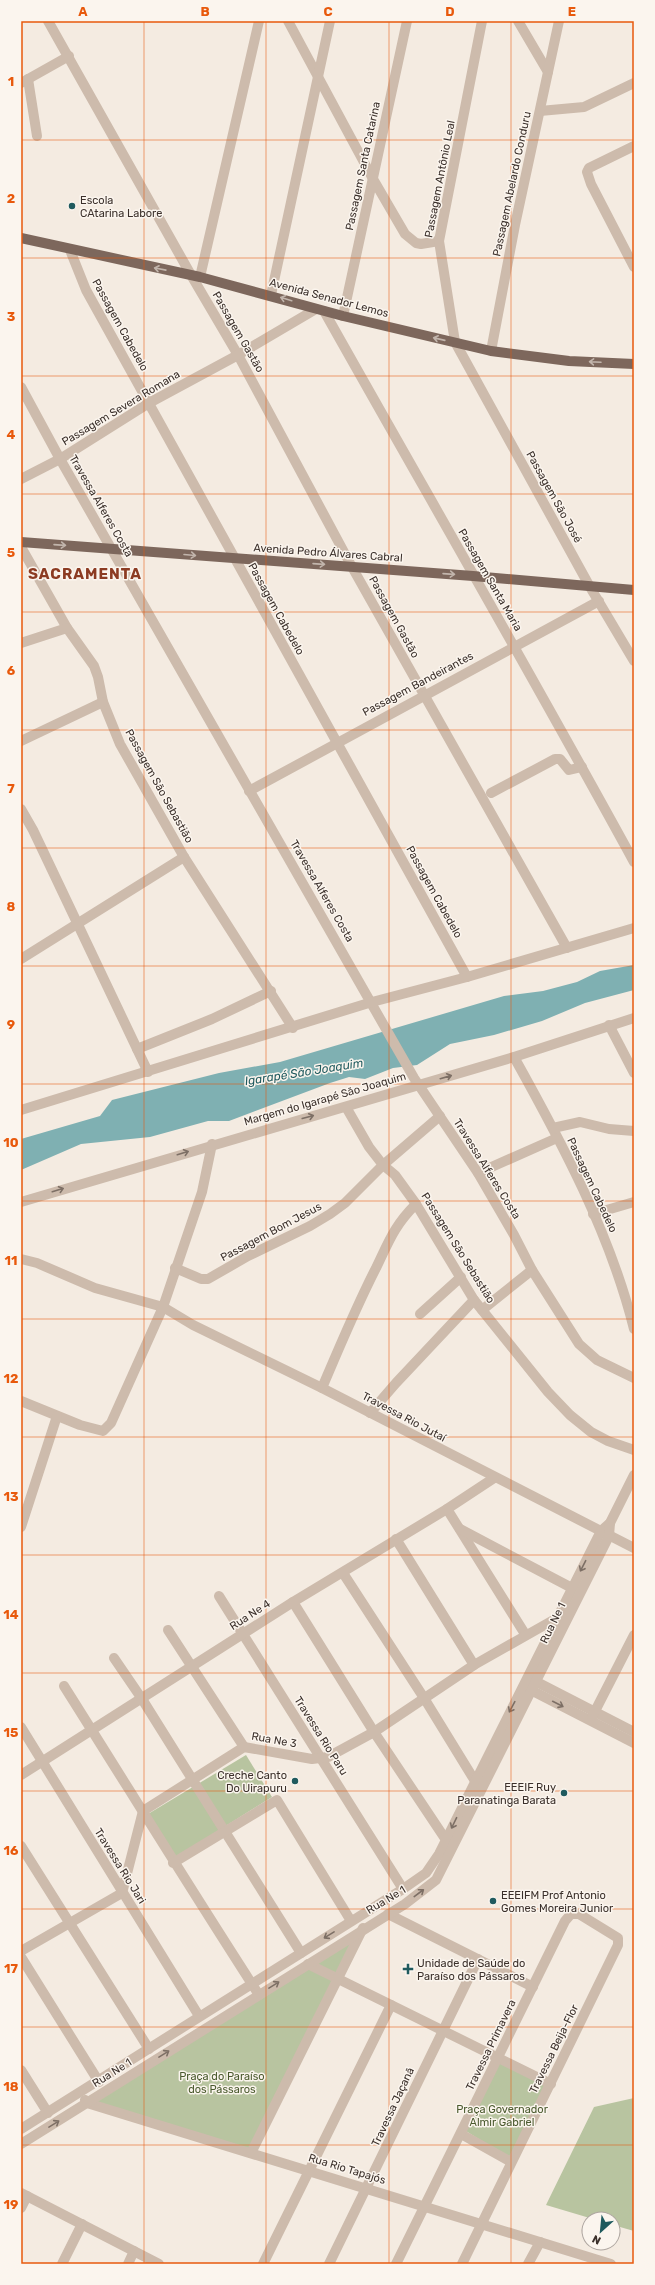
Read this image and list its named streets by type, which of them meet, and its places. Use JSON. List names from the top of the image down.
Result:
{
  "streets": {
    "main road": ["Avenida Senador Lemos", "Avenida Pedro Álvares Cabral"],
    "street": [
      "Passagem Santa Catarina",
      "Passagem Antônio Leal",
      "Passagem Abelardo Conduru",
      "Passagem Cabedelo",
      "Passagem Gastão",
      "Passagem Severa Romana",
      "Passagem São José",
      "Travessa Alferes Costa",
      "Passagem Santa Maria",
      "Passagem Bandeirantes",
      "Passagem São Sebastião",
      "Margem do Igarapé São Joaquim",
      "Passagem Bom Jesus",
      "Travessa Rio Jutaí",
      "Rua Ne 4",
      "Rua Ne 1",
      "Travessa Rio Paru",
      "Rua Ne 3",
      "Travessa Rio Jari",
      "Travessa Primavera",
      "Travessa Beija-Flor",
      "Travessa Jaçanã",
      "Rua Rio Tapajós"
    ]
  },
  "crossings": [
    ["Passagem Santa Catarina", "Avenida Senador Lemos"],
    ["Passagem Antônio Leal", "Avenida Senador Lemos"],
    ["Passagem Antônio Leal", "Passagem São José"],
    ["Passagem Abelardo Conduru", "Avenida Senador Lemos"],
    ["Avenida Senador Lemos", "Passagem Cabedelo"],
    ["Avenida Senador Lemos", "Passagem Gastão"],
    ["Avenida Senador Lemos", "Passagem Severa Romana"],
    ["Avenida Senador Lemos", "Passagem São José"],
    ["Avenida Senador Lemos", "Passagem Santa Maria"],
    ["Passagem Cabedelo", "Passagem Severa Romana"],
    ["Passagem Cabedelo", "Avenida Pedro Álvares Cabral"],
    ["Passagem Cabedelo", "Passagem Bandeirantes"],
    ["Passagem Cabedelo", "Margem do Igarapé São Joaquim"],
    ["Passagem Gastão", "Passagem Severa Romana"],
    ["Passagem Gastão", "Avenida Pedro Álvares Cabral"],
    ["Passagem Gastão", "Passagem Bandeirantes"],
    ["Passagem Severa Romana", "Travessa Alferes Costa"],
    ["Passagem Severa Romana", "Passagem Santa Maria"],
    ["Passagem São José", "Avenida Pedro Álvares Cabral"],
    ["Passagem São José", "Passagem Bandeirantes"],
    ["Travessa Alferes Costa", "Avenida Pedro Álvares Cabral"],
    ["Travessa Alferes Costa", "Passagem Bandeirantes"],
    ["Travessa Alferes Costa", "Margem do Igarapé São Joaquim"],
    ["Travessa Alferes Costa", "Passagem Bom Jesus"],
    ["Avenida Pedro Álvares Cabral", "Passagem Santa Maria"],
    ["Passagem Santa Maria", "Passagem Bandeirantes"],
    ["Passagem São Sebastião", "Margem do Igarapé São Joaquim"],
    ["Passagem São Sebastião", "Passagem Bom Jesus"],
    ["Travessa Rio Jutaí", "Rua Ne 4"],
    ["Travessa Rio Jutaí", "Rua Ne 1"],
    ["Rua Ne 4", "Travessa Rio Paru"],
    ["Rua Ne 4", "Travessa Rio Jari"],
    ["Rua Ne 1", "Travessa Rio Paru"],
    ["Rua Ne 1", "Travessa Rio Jari"],
    ["Rua Ne 1", "Rua Rio Tapajós"],
    ["Travessa Rio Paru", "Rua Ne 3"],
    ["Travessa Primavera", "Travessa Beija-Flor"],
    ["Travessa Primavera", "Rua Rio Tapajós"],
    ["Travessa Beija-Flor", "Rua Rio Tapajós"],
    ["Travessa Jaçanã", "Rua Rio Tapajós"]
  ],
  "one_way": ["Avenida Senador Lemos", "Avenida Pedro Álvares Cabral"],
  "districts": ["SACRAMENTA"],
  "water": ["Igarapé São Joaquim"],
  "parks": ["Praça do Paraíso dos Pássaros", "Praça Governador Almir Gabriel"],
  "places": {
    "other": [
      "Escola CAtarina Labore",
      "Creche Canto Do Uirapuru",
      "EEEIF Ruy Paranatinga Barata",
      "EEEIFM Prof Antonio Gomes Moreira Junior"
    ],
    "health": ["Unidade de Saúde do Paraíso dos Pássaros"]
  },
  "north": "bottom left",
  "grid": {
    "columns": [
      "A",
      "B",
      "C",
      "D",
      "E"
    ],
    "rows": [
      "1",
      "2",
      "3",
      "4",
      "5",
      "6",
      "7",
      "8",
      "9",
      "10",
      "11",
      "12",
      "13",
      "14",
      "15",
      "16",
      "17",
      "18",
      "19"
    ]
  }
}
